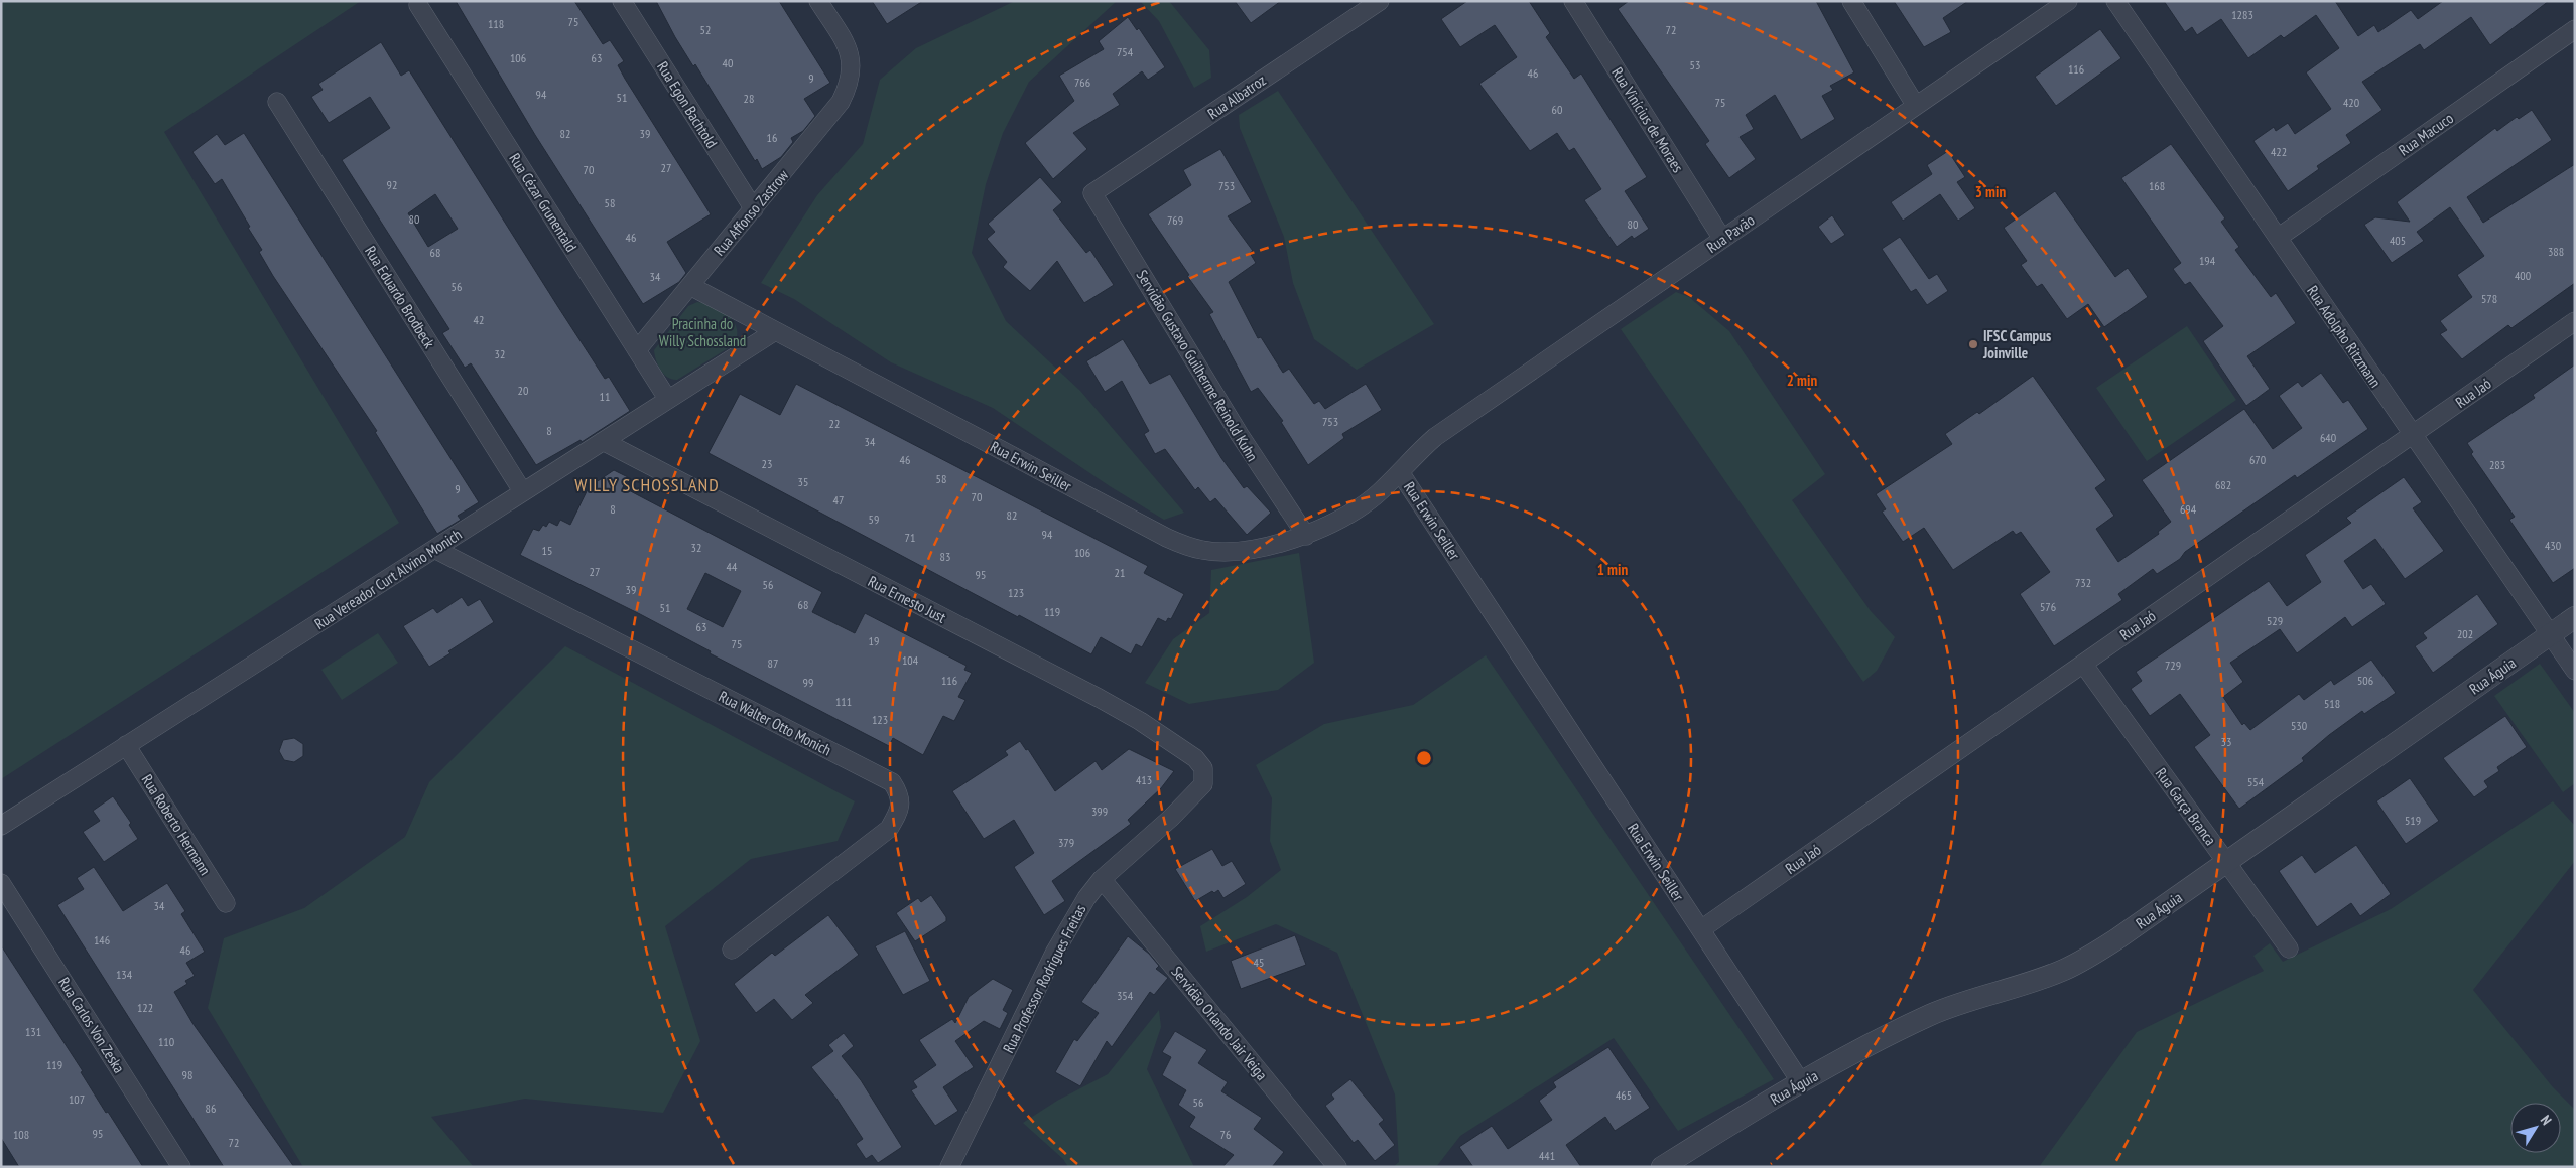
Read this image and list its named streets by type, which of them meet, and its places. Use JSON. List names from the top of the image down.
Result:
{
  "streets": {
    "street": [
      "Rua Albatroz",
      "Rua Egon Bachtold",
      "Rua Vinícius de Moraes",
      "Rua Macuco",
      "Rua Cézar Grunentald",
      "Rua Affonso Zastrow",
      "Rua Pavão",
      "Rua Eduardo Brodbeck",
      "Rua Adolpho Ritzmann",
      "Servidão Gustavo Guilherme Reinold Kuhn",
      "Rua Jaó",
      "Rua Erwin Seiller",
      "Rua Vereador Curt Alvino Monich",
      "Rua Ernesto Just",
      "Rua Águia",
      "Rua Walter Otto Monich",
      "Rua Garça Branca",
      "Rua Roberto Hermann",
      "Rua Professor Rodrigues Freitas",
      "Servidão Orlando Jair Veiga",
      "Rua Carlos Von Zeska"
    ]
  },
  "crossings": [
    ["Rua Albatroz", "Servidão Gustavo Guilherme Reinold Kuhn"],
    ["Rua Egon Bachtold", "Rua Affonso Zastrow"],
    ["Rua Vinícius de Moraes", "Rua Pavão"],
    ["Rua Macuco", "Rua Adolpho Ritzmann"],
    ["Rua Cézar Grunentald", "Rua Affonso Zastrow"],
    ["Rua Cézar Grunentald", "Rua Vereador Curt Alvino Monich"],
    ["Rua Affonso Zastrow", "Rua Erwin Seiller"],
    ["Rua Pavão", "Rua Erwin Seiller"],
    ["Rua Eduardo Brodbeck", "Rua Vereador Curt Alvino Monich"],
    ["Rua Adolpho Ritzmann", "Rua Jaó"],
    ["Rua Adolpho Ritzmann", "Rua Águia"],
    ["Servidão Gustavo Guilherme Reinold Kuhn", "Rua Erwin Seiller"],
    ["Rua Jaó", "Rua Erwin Seiller"],
    ["Rua Jaó", "Rua Garça Branca"],
    ["Rua Erwin Seiller", "Rua Vereador Curt Alvino Monich"],
    ["Rua Erwin Seiller", "Rua Águia"],
    ["Rua Vereador Curt Alvino Monich", "Rua Ernesto Just"],
    ["Rua Vereador Curt Alvino Monich", "Rua Walter Otto Monich"],
    ["Rua Vereador Curt Alvino Monich", "Rua Roberto Hermann"],
    ["Rua Ernesto Just", "Rua Professor Rodrigues Freitas"],
    ["Rua Águia", "Rua Garça Branca"],
    ["Rua Professor Rodrigues Freitas", "Servidão Orlando Jair Veiga"]
  ],
  "districts": ["WILLY SCHOSSLAND"],
  "parks": ["Pracinha do Willy Schossland"],
  "places": ["IFSC Campus Joinville"],
  "house_numbers": [
    "1283",
    "75",
    "118",
    "52",
    "72",
    "754",
    "106",
    "63",
    "40",
    "53",
    "116",
    "46",
    "9",
    "766",
    "94",
    "51",
    "28",
    "75",
    "420",
    "60",
    "82",
    "39",
    "16",
    "422",
    "27",
    "70",
    "92",
    "753",
    "168",
    "58",
    "80",
    "769",
    "80",
    "46",
    "405",
    "388",
    "68",
    "194",
    "400",
    "34",
    "56",
    "578",
    "42",
    "32",
    "20",
    "11",
    "753",
    "22",
    "8",
    "640",
    "34",
    "46",
    "670",
    "23",
    "283",
    "58",
    "35",
    "682",
    "9",
    "70",
    "47",
    "8",
    "694",
    "82",
    "59",
    "94",
    "71",
    "430",
    "32",
    "15",
    "106",
    "83",
    "44",
    "27",
    "21",
    "95",
    "732",
    "56",
    "39",
    "123",
    "68",
    "576",
    "51",
    "119",
    "529",
    "63",
    "202",
    "19",
    "75",
    "104",
    "87",
    "729",
    "116",
    "506",
    "99",
    "111",
    "518",
    "123",
    "530",
    "33",
    "413",
    "554",
    "399",
    "519",
    "379",
    "34",
    "146",
    "46",
    "45",
    "134",
    "354",
    "122",
    "131",
    "110",
    "119",
    "98",
    "465",
    "107",
    "56",
    "86",
    "95",
    "108",
    "76",
    "72",
    "441"
  ],
  "north": "top right",
  "rings": ["3 min", "2 min", "1 min"]
}
